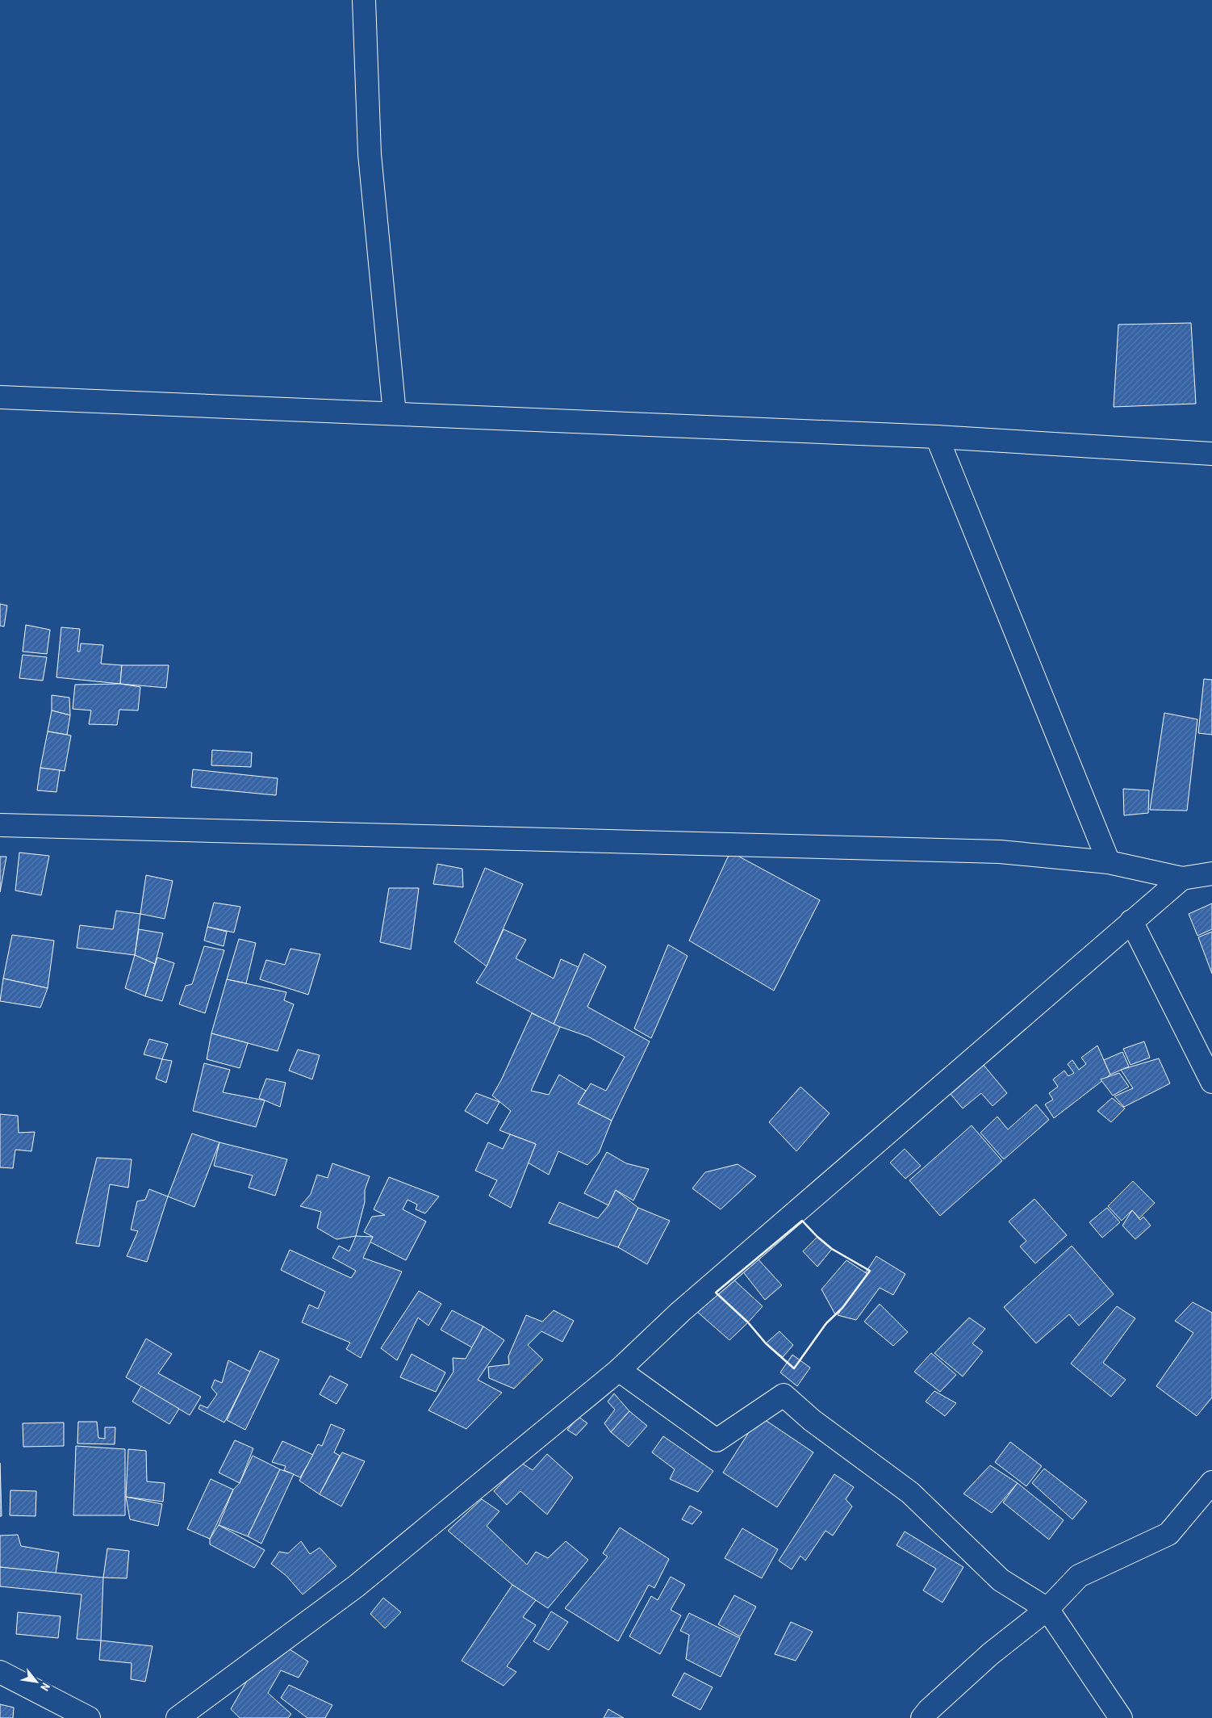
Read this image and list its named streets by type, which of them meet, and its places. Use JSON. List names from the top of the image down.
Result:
{
  "north": "bottom right"
}
